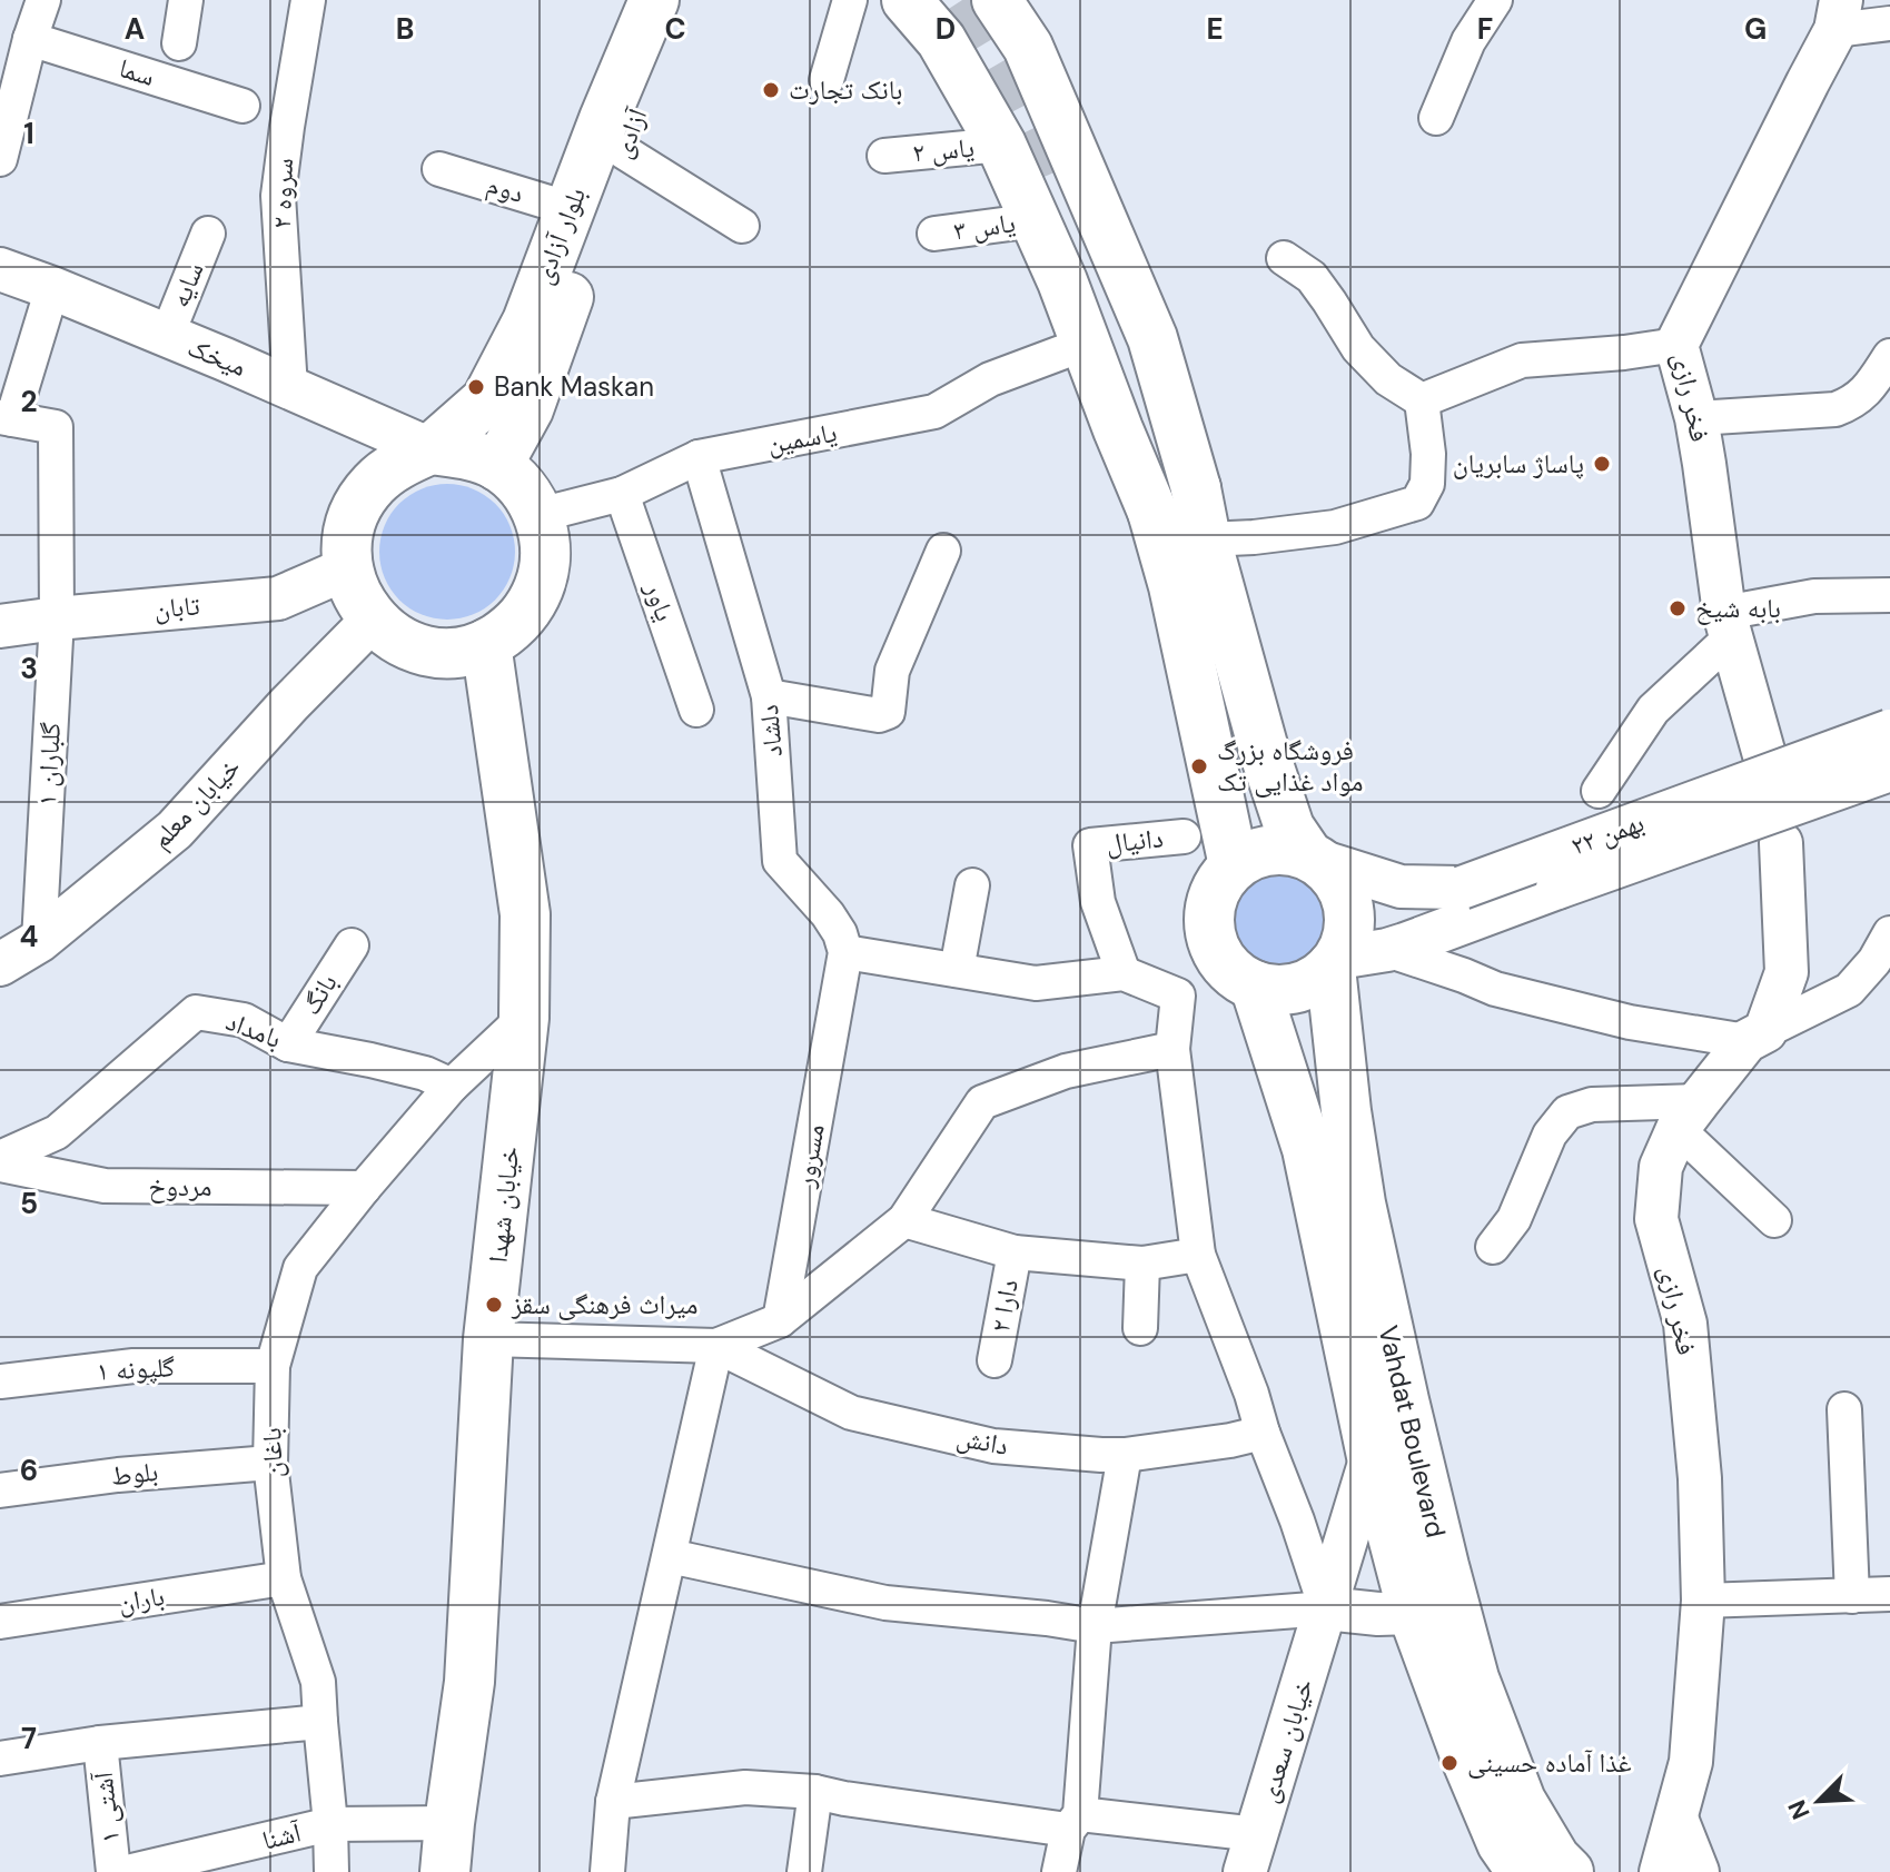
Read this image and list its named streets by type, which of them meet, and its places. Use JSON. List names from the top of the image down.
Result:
{
  "streets": {
    "main road": [
      "آزادی",
      "بلوار آزادی",
      "خیابان شهدا",
      "Vahdat Boulevard"
    ],
    "street": [
      "سما",
      "یاس ۲",
      "دوم",
      "سروه ۲",
      "یاس ۳",
      "سایه",
      "میخک",
      "فخر رازی",
      "یاسمین",
      "یاور",
      "تابان",
      "دلشاد",
      "گلباران ۱",
      "خیابان معلم",
      "۲۲ بهمن",
      "دانیال",
      "بانگ",
      "بامداد",
      "مسرور",
      "مردوخ",
      "دارا ۲",
      "گلپونه ۱",
      "دانش",
      "باغان",
      "بلوط",
      "باران",
      "خیابان سعدی",
      "آشتی ۱",
      "آشنا"
    ]
  },
  "crossings": [
    ["آزادی", "بلوار آزادی"],
    ["آزادی", "میخک"],
    ["آزادی", "یاسمین"],
    ["آزادی", "تابان"],
    ["آزادی", "خیابان معلم"],
    ["آزادی", "خیابان شهدا"],
    ["دوم", "بلوار آزادی"],
    ["سروه ۲", "میخک"],
    ["بلوار آزادی", "میخک"],
    ["بلوار آزادی", "یاسمین"],
    ["بلوار آزادی", "تابان"],
    ["بلوار آزادی", "خیابان معلم"],
    ["بلوار آزادی", "خیابان شهدا"],
    ["سایه", "میخک"],
    ["میخک", "یاسمین"],
    ["میخک", "تابان"],
    ["میخک", "خیابان معلم"],
    ["میخک", "خیابان شهدا"],
    ["یاسمین", "یاور"],
    ["یاسمین", "تابان"],
    ["یاسمین", "دلشاد"],
    ["یاسمین", "خیابان معلم"],
    ["یاسمین", "خیابان شهدا"],
    ["تابان", "گلباران ۱"],
    ["تابان", "خیابان معلم"],
    ["تابان", "خیابان شهدا"],
    ["دلشاد", "مسرور"],
    ["گلباران ۱", "خیابان معلم"],
    ["خیابان معلم", "خیابان شهدا"],
    ["۲۲ بهمن", "Vahdat Boulevard"],
    ["بانگ", "بامداد"],
    ["بامداد", "مردوخ"],
    ["بامداد", "باغان"],
    ["مردوخ", "باغان"],
    ["خیابان شهدا", "آشنا"],
    ["گلپونه ۱", "باغان"],
    ["Vahdat Boulevard", "خیابان سعدی"],
    ["باغان", "بلوط"],
    ["باغان", "باران"],
    ["باغان", "آشنا"]
  ],
  "places": [
    "بانک تجارت",
    "Bank Maskan",
    "پاساژ سابریان",
    "بابه شیخ",
    "فروشگاه بزرگ مواد غذایی تک",
    "میراث فرهنگی سقز",
    "غذا آماده حسینی"
  ],
  "north": "bottom left",
  "grid": {
    "columns": [
      "A",
      "B",
      "C",
      "D",
      "E",
      "F",
      "G"
    ],
    "rows": [
      "1",
      "2",
      "3",
      "4",
      "5",
      "6",
      "7"
    ]
  }
}
